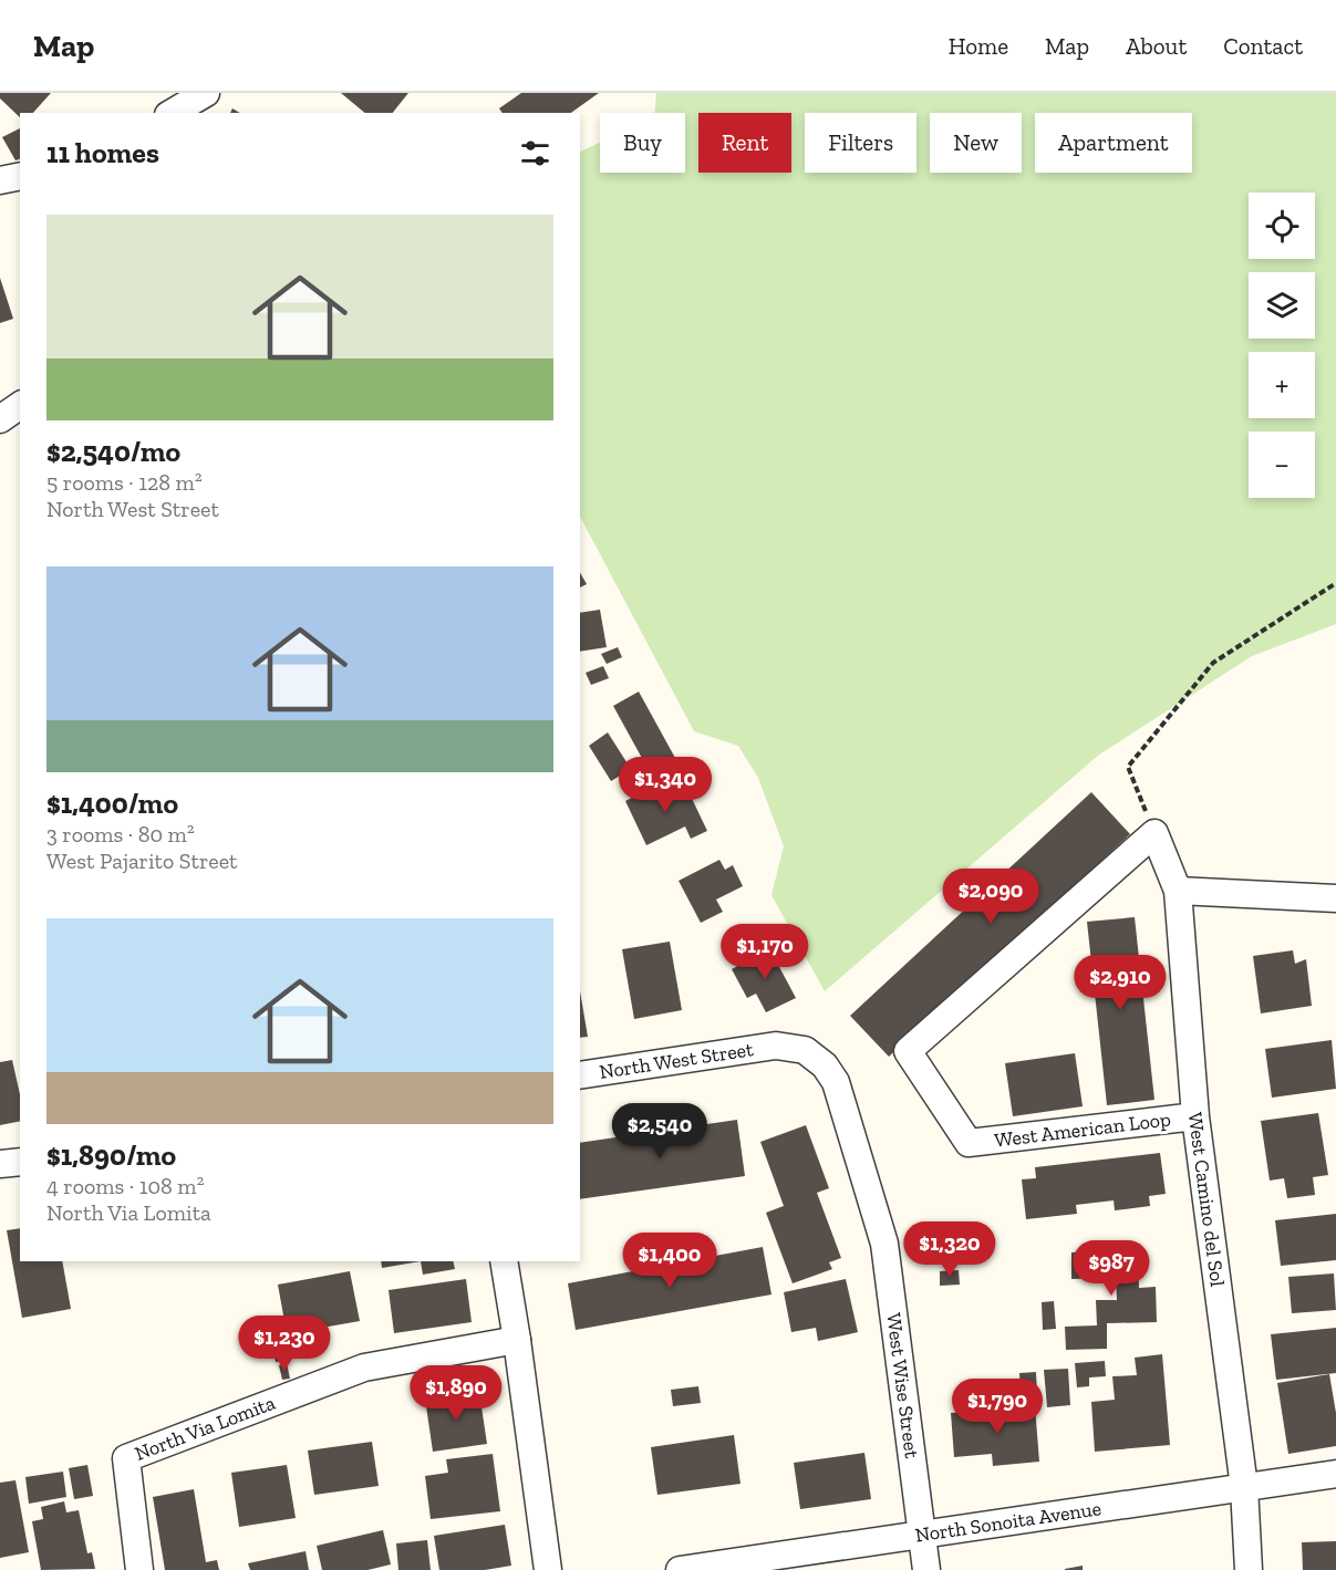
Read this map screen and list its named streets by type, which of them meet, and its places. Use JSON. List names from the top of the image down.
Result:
{
  "streets": {
    "street": [
      "North West Street",
      "West American Loop",
      "West Camino del Sol",
      "West Wise Street",
      "North Via Lomita",
      "North Sonoita Avenue"
    ]
  },
  "crossings": [
    ["North West Street", "West Wise Street"],
    ["West American Loop", "West Camino del Sol"],
    ["West Camino del Sol", "North Sonoita Avenue"],
    ["West Wise Street", "North Sonoita Avenue"]
  ],
  "page": {
    "header": "Map",
    "nav": [
      "Home",
      "Map",
      "About",
      "Contact"
    ],
    "chip": [
      "Buy",
      "Rent",
      "Filters",
      "New",
      "Apartment"
    ],
    "heading": "11 homes",
    "map_buttons": ["+", "−"],
    "list": [
      {
        "name": "$2,540/mo",
        "note": "5 rooms · 128 m² · North West Street"
      },
      {
        "name": "$1,400/mo",
        "note": "3 rooms · 80 m² · West Pajarito Street"
      },
      {
        "name": "$1,890/mo",
        "note": "4 rooms · 108 m² · North Via Lomita"
      }
    ],
    "price": [
      "$1,340",
      "$2,090",
      "$1,170",
      "$2,910",
      "$2,540",
      "$1,320",
      "$1,400",
      "$987",
      "$1,230",
      "$1,890",
      "$1,790"
    ]
  }
}
